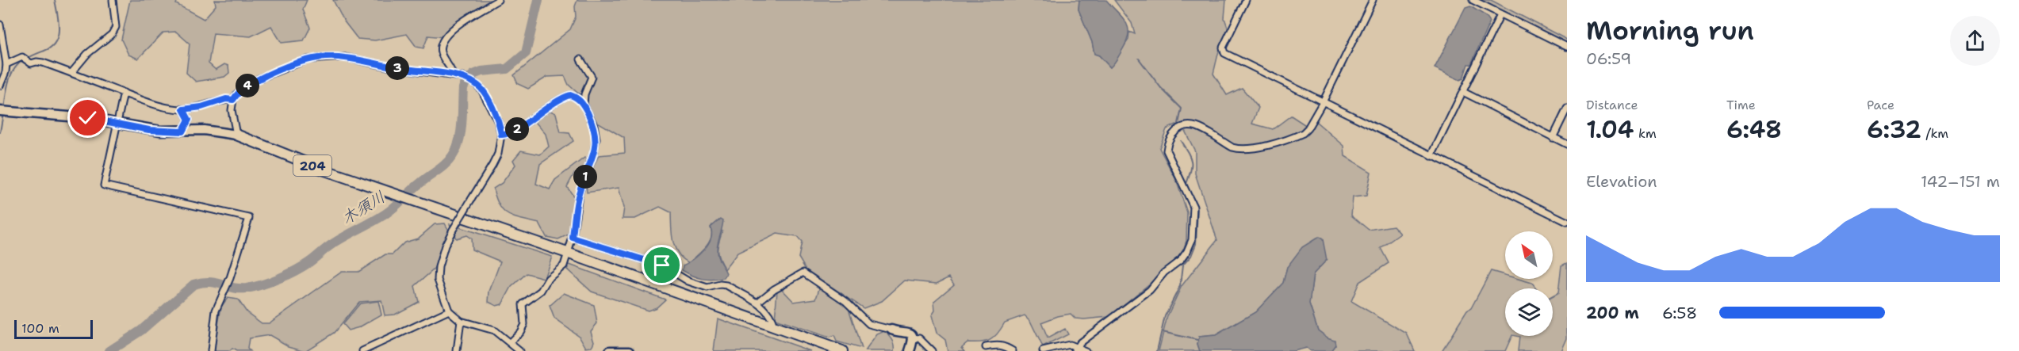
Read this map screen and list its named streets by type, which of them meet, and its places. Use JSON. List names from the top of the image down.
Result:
{
  "streets": {
    "highway": ["204"]
  },
  "water": ["木須川"],
  "scale_bar": "100 m",
  "north": "top left",
  "page": {
    "heading": ["Morning run", "06:59"],
    "pins": [
      "3",
      "4",
      "2",
      "1"
    ],
    "stats": [
      ["Distance", "1.04 km"],
      ["Time", "6:48"],
      ["Pace", "6:32 /km"]
    ],
    "chart": ["Elevation", "142–151 m"],
    "list": [
      {
        "name": "200 m",
        "note": "6:58"
      }
    ],
    "scale": "100 m"
  }
}
